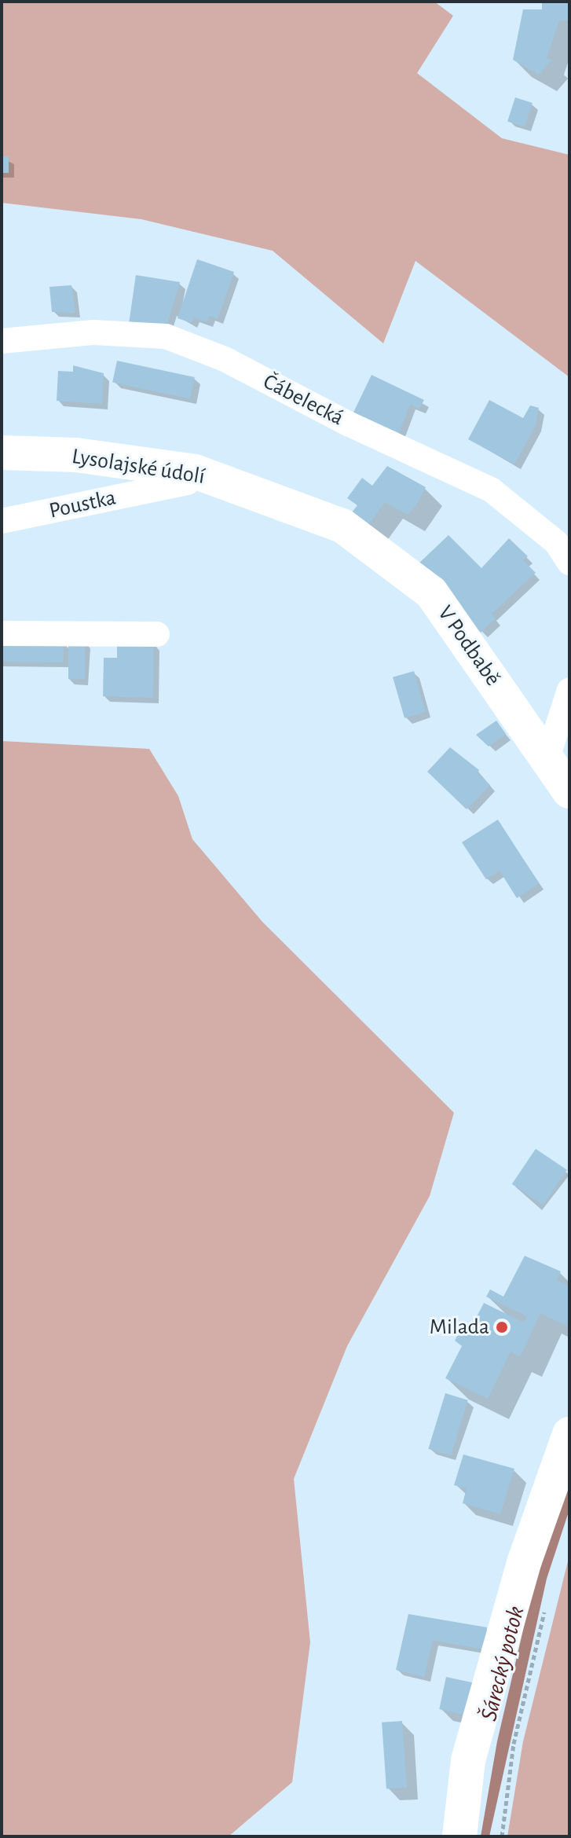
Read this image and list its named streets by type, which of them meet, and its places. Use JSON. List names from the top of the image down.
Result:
{
  "streets": {
    "street": [
      "Čábelecká",
      "Lysolajské údolí",
      "Poustka",
      "V Podbabě"
    ]
  },
  "crossings": [
    ["Lysolajské údolí", "Poustka"],
    ["Lysolajské údolí", "V Podbabě"]
  ],
  "water": ["Šárecký potok"],
  "places": ["Milada"]
}
